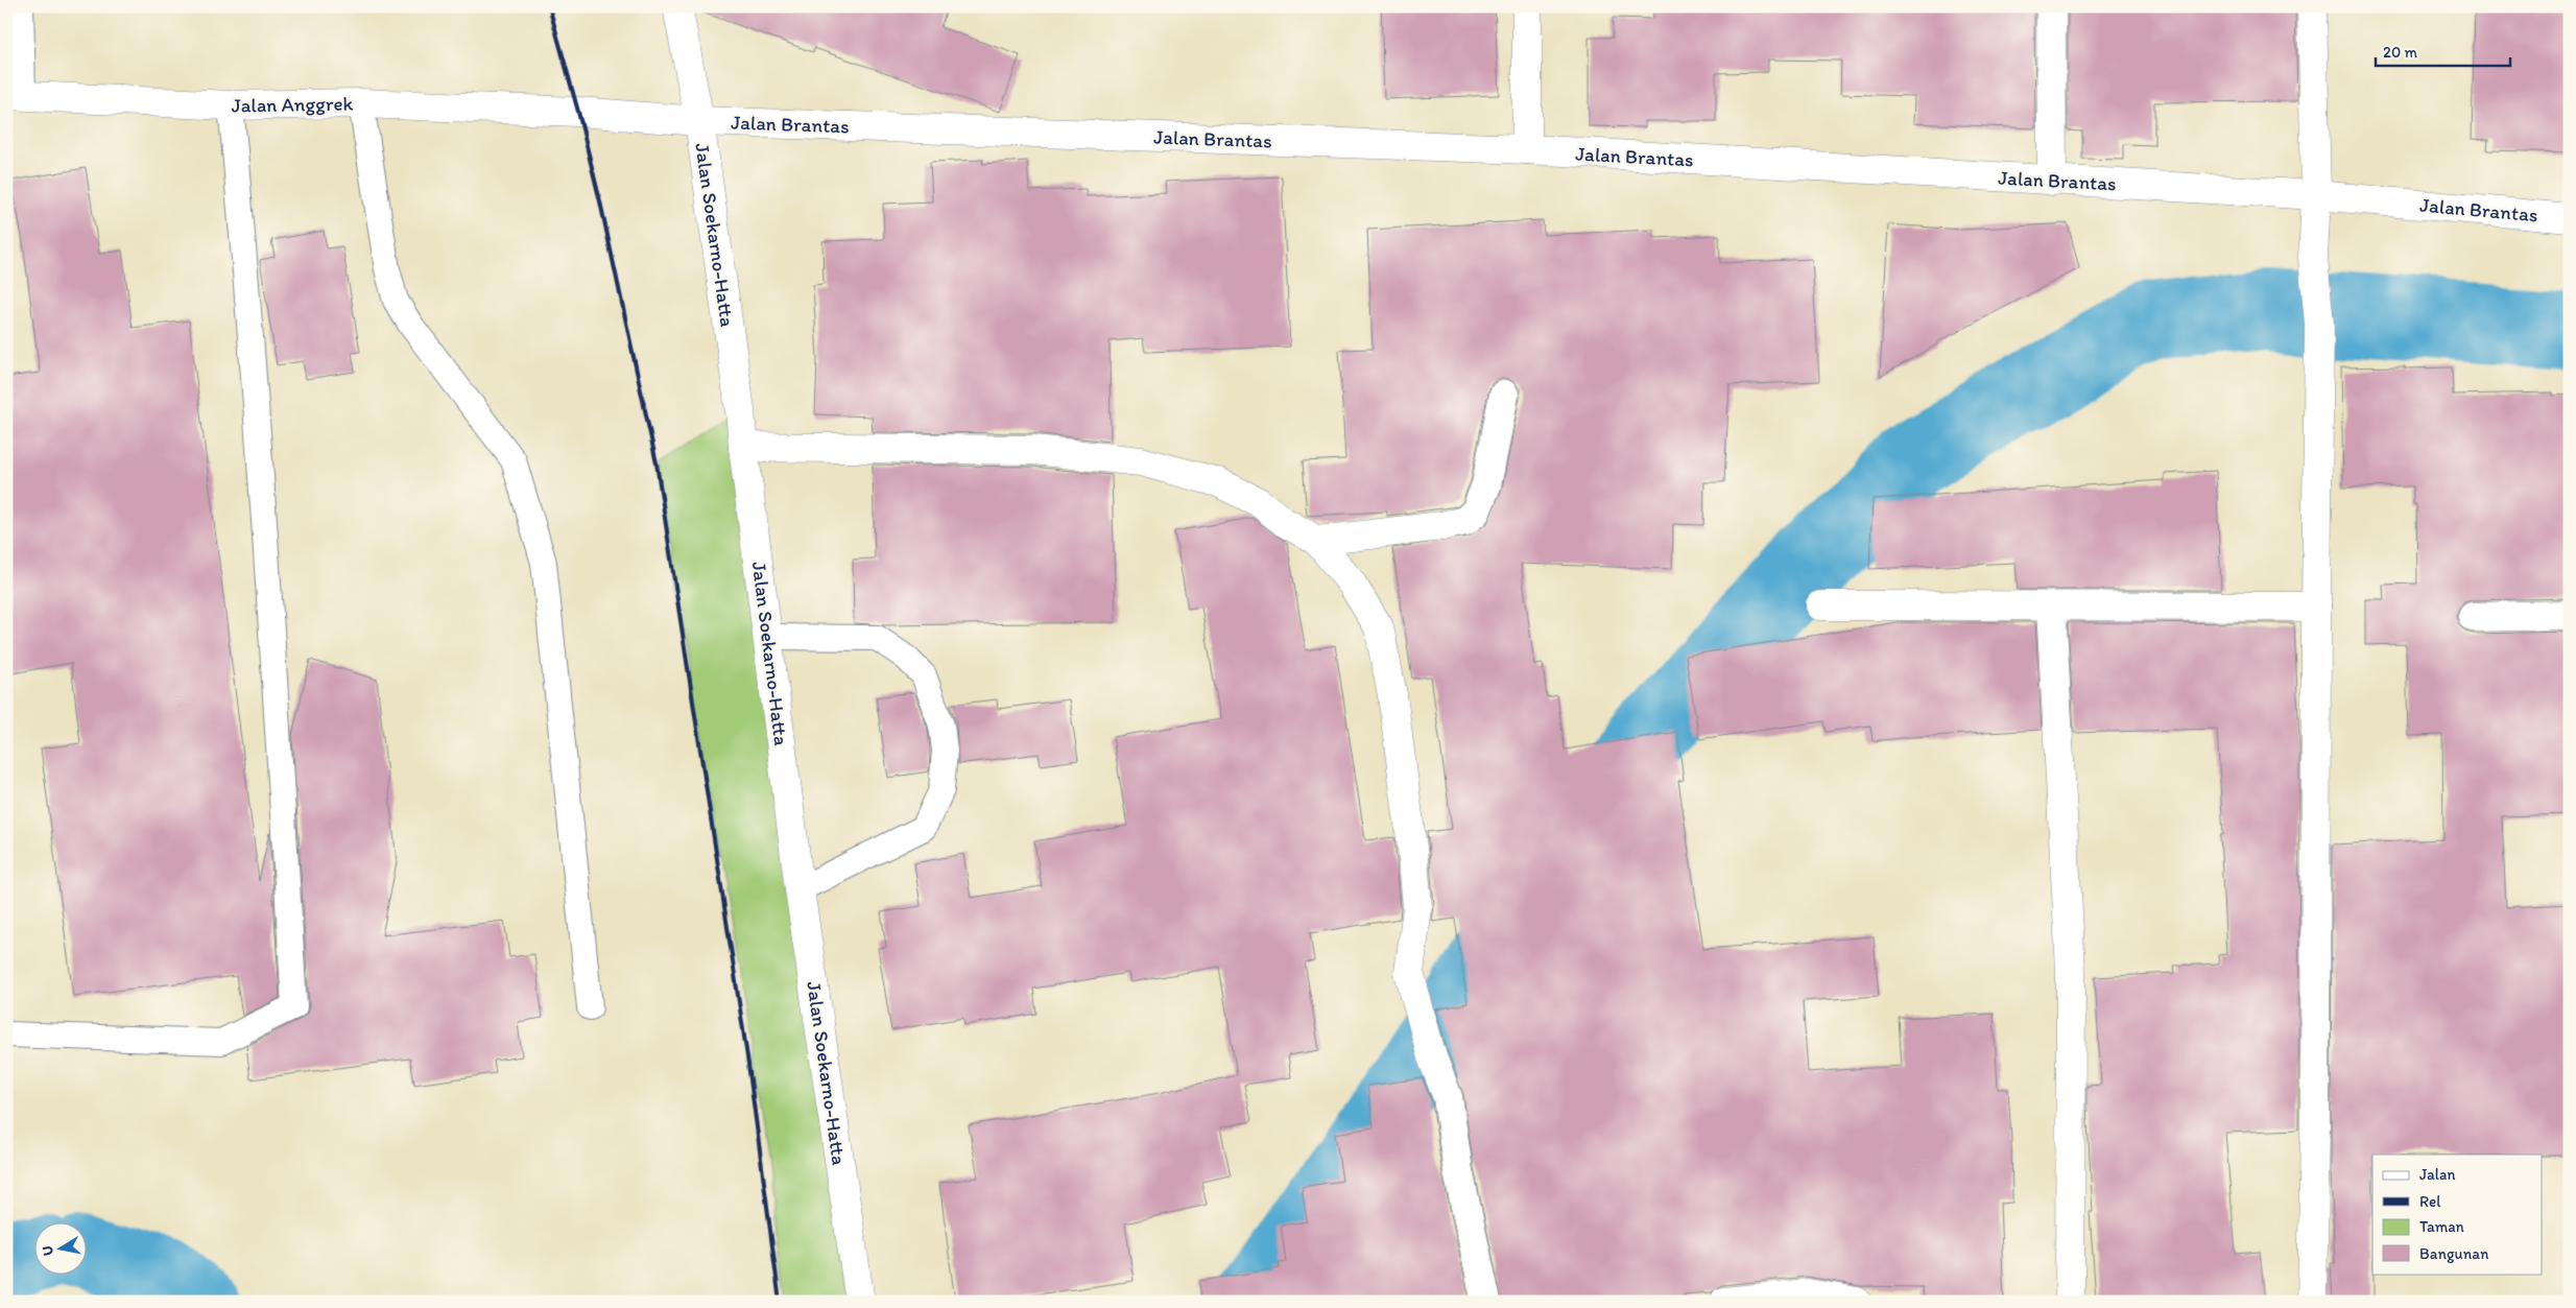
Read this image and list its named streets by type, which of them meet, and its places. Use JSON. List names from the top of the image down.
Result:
{
  "streets": {
    "main road": ["Jalan Anggrek", "Jalan Brantas", "Jalan Soekarno-Hatta"]
  },
  "crossings": [
    ["Jalan Anggrek", "Jalan Brantas"],
    ["Jalan Anggrek", "Jalan Soekarno-Hatta"],
    ["Jalan Brantas", "Jalan Soekarno-Hatta"]
  ],
  "legend": [
    "Jalan",
    "Rel",
    "Taman",
    "Bangunan"
  ],
  "scale_bar": "20 m",
  "north": "left"
}
